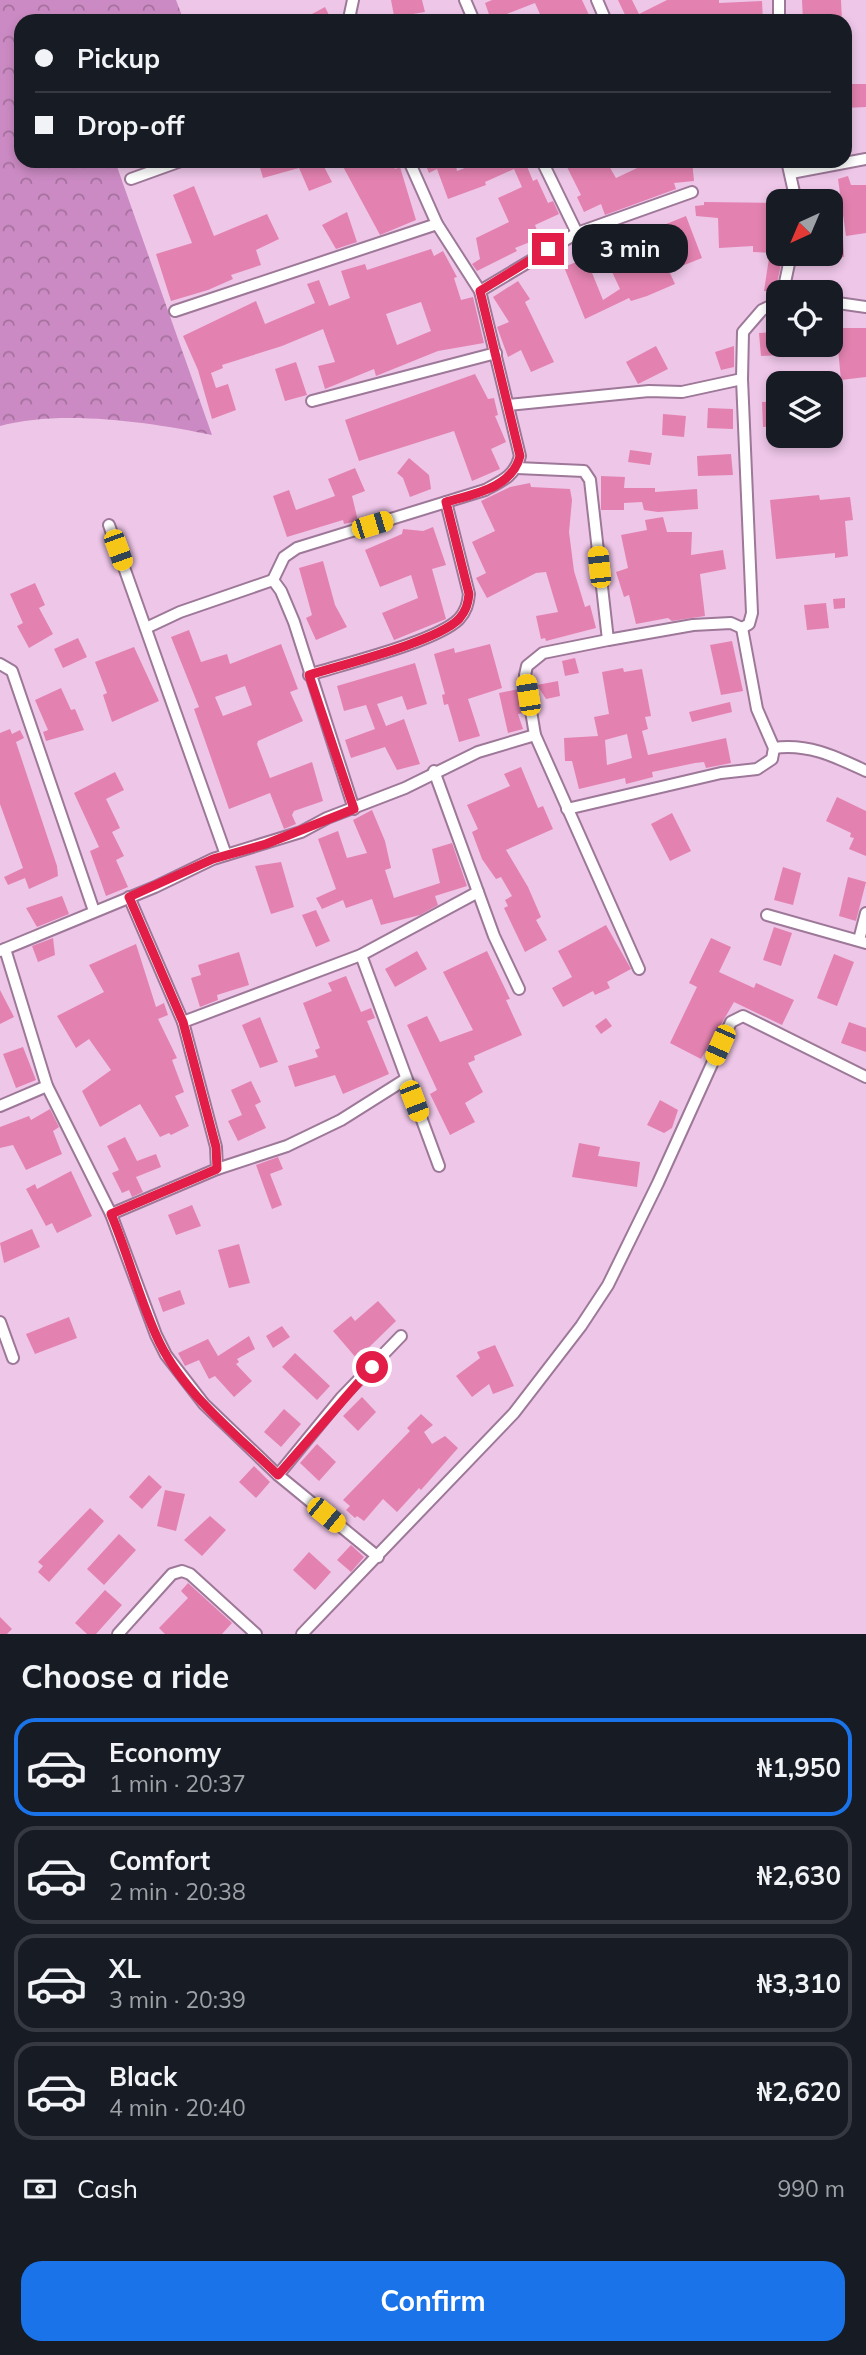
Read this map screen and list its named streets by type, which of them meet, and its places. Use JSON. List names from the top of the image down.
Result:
{
  "north": "bottom left",
  "page": {
    "banner": ["Pickup", "Drop-off"],
    "bubble": "3 min",
    "heading": "Choose a ride",
    "list": [
      {
        "name": "Economy",
        "note": "1 min · 20:37",
        "value": "₦1,950"
      },
      {
        "name": "Comfort",
        "note": "2 min · 20:38",
        "value": "₦2,630"
      },
      {
        "name": "XL",
        "note": "3 min · 20:39",
        "value": "₦3,310"
      },
      {
        "name": "Black",
        "note": "4 min · 20:40",
        "value": "₦2,620"
      }
    ],
    "pay": ["Cash", "990 m"],
    "buttons": "Confirm"
  }
}
